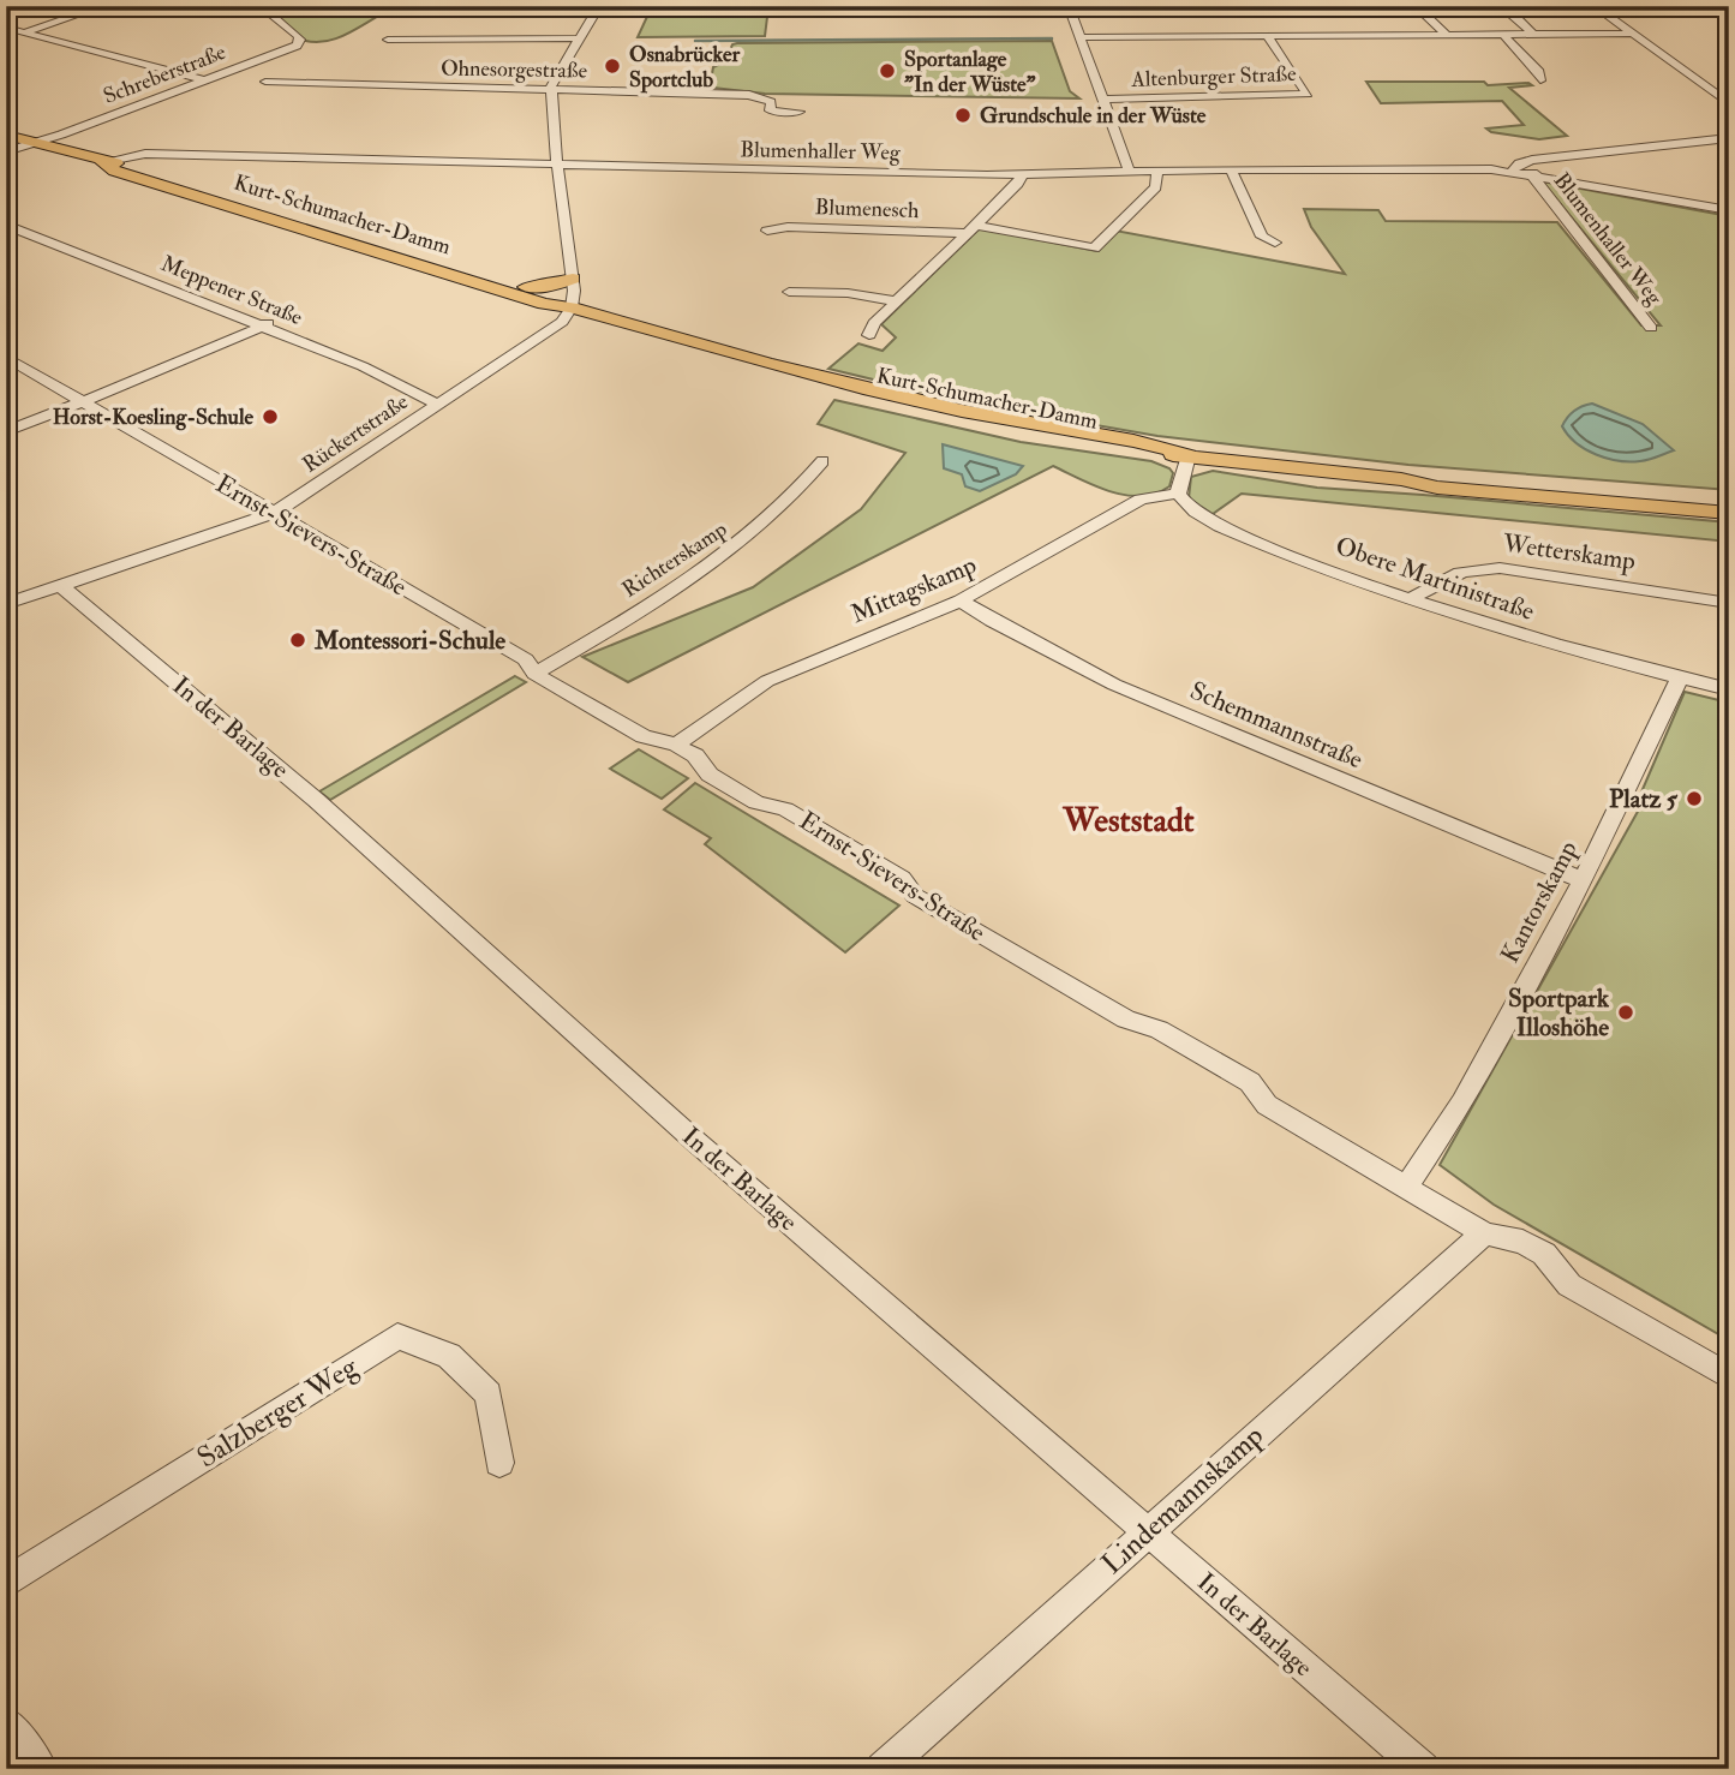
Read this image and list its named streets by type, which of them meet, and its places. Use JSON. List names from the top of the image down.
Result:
{
  "streets": {
    "main road": ["Kurt-Schumacher-Damm"],
    "street": [
      "Ohnesorgestraße",
      "Schreberstraße",
      "Altenburger Straße",
      "Blumenhaller Weg",
      "Blumenesch",
      "Meppener Straße",
      "Rückertstraße",
      "Ernst-Sievers-Straße",
      "Wetterskamp",
      "Richterskamp",
      "Obere Martinistraße",
      "Mittagskamp",
      "Schemmannstraße",
      "In der Barlage",
      "Kantorskamp",
      "Salzberger Weg",
      "Lindemannskamp"
    ]
  },
  "crossings": [
    ["Schreberstraße", "Kurt-Schumacher-Damm"],
    ["Blumenhaller Weg", "Blumenesch"],
    ["Blumenhaller Weg", "Kurt-Schumacher-Damm"],
    ["Kurt-Schumacher-Damm", "Rückertstraße"],
    ["Meppener Straße", "Rückertstraße"],
    ["Rückertstraße", "Ernst-Sievers-Straße"],
    ["Rückertstraße", "In der Barlage"],
    ["Ernst-Sievers-Straße", "Richterskamp"],
    ["Ernst-Sievers-Straße", "Mittagskamp"],
    ["Ernst-Sievers-Straße", "Kantorskamp"],
    ["Ernst-Sievers-Straße", "Lindemannskamp"],
    ["Wetterskamp", "Obere Martinistraße"],
    ["Obere Martinistraße", "Mittagskamp"],
    ["Obere Martinistraße", "Kantorskamp"],
    ["Mittagskamp", "Schemmannstraße"],
    ["Schemmannstraße", "Kantorskamp"],
    ["In der Barlage", "Lindemannskamp"]
  ],
  "districts": ["Weststadt"],
  "places": [
    "Osnabrücker Sportclub",
    "Sportanlage \"In der Wüste\"",
    "Grundschule in der Wüste",
    "Horst-Koesling-Schule",
    "Montessori-Schule",
    "Platz 5",
    "Sportpark Illoshöhe"
  ]
}
